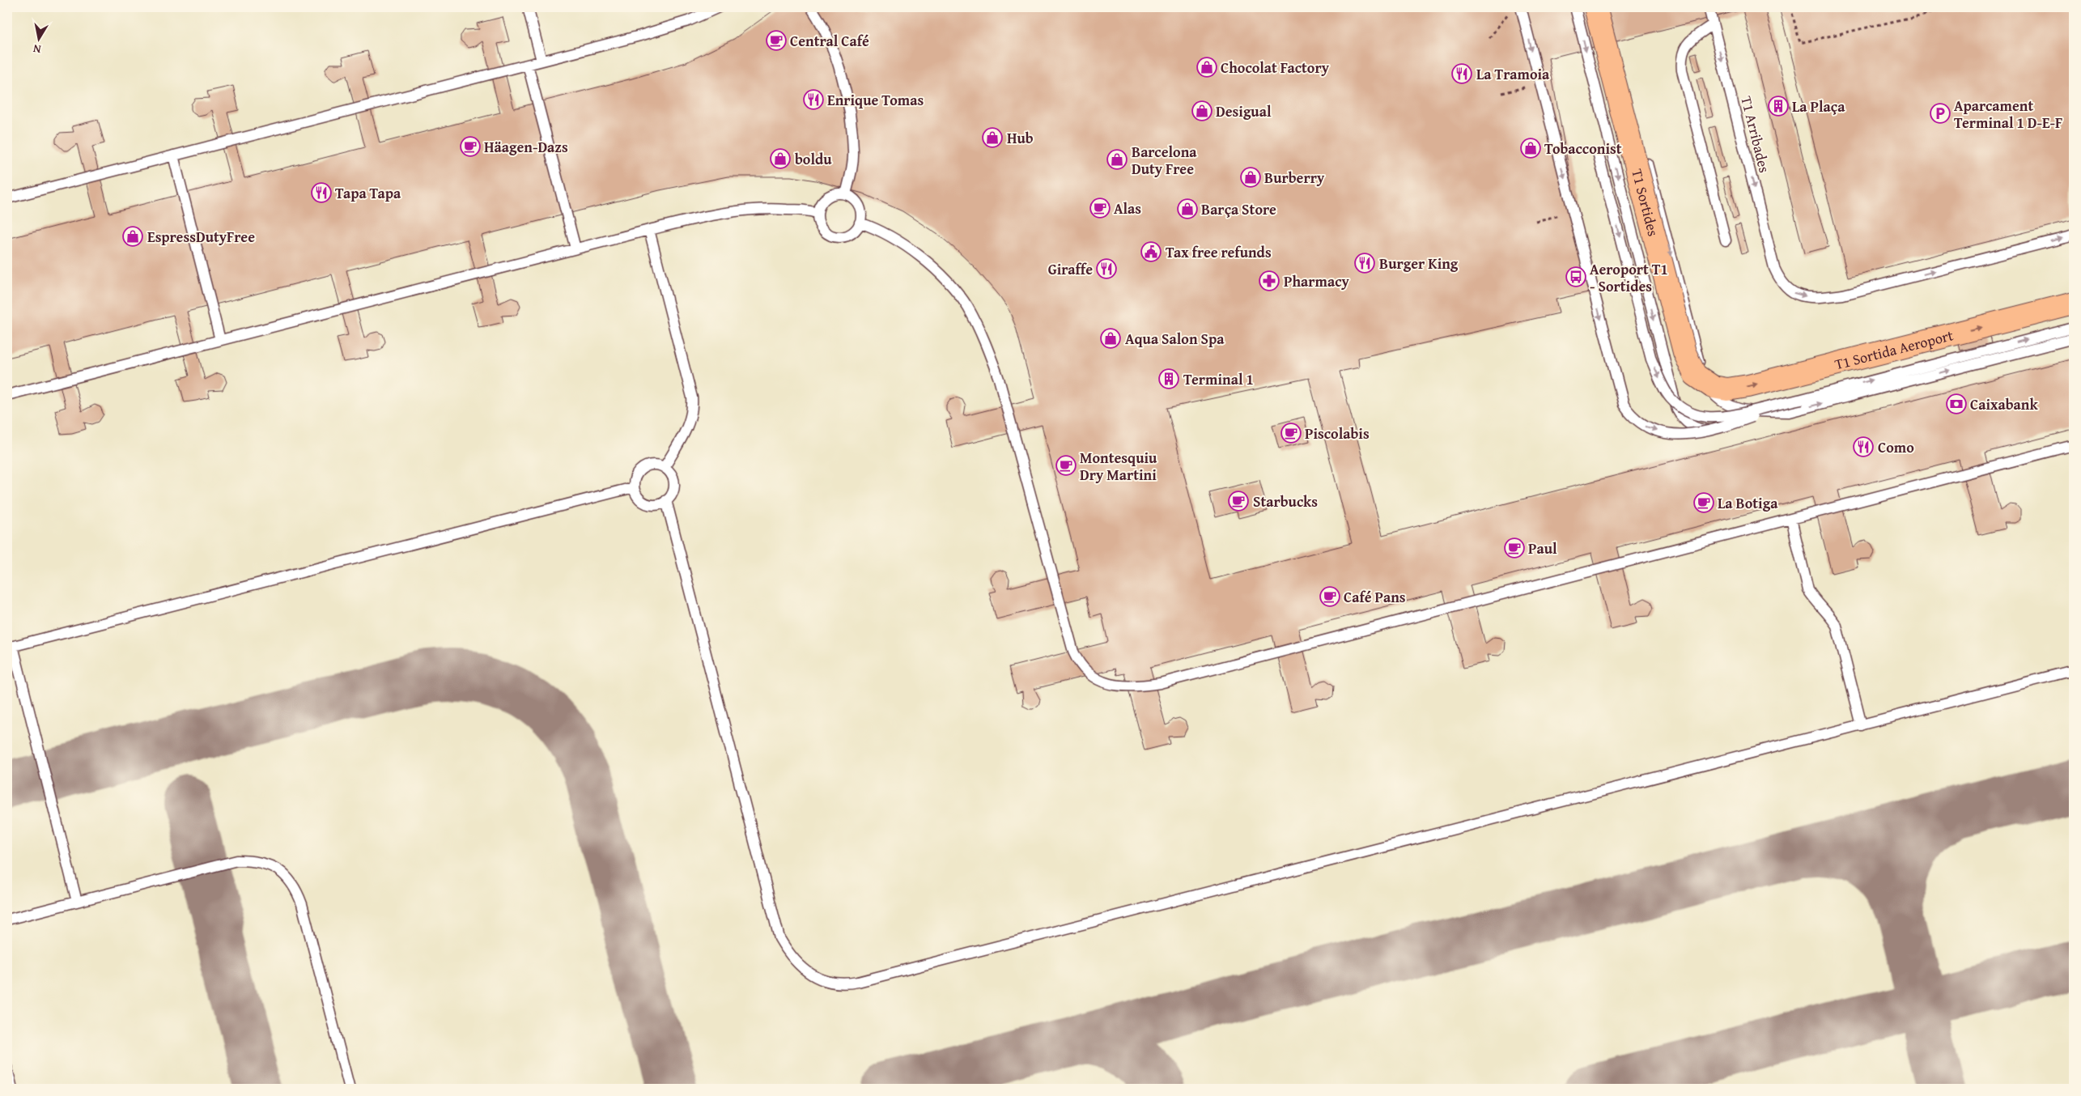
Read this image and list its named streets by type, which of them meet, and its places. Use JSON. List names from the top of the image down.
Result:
{
  "streets": {
    "main road": ["T1 Sortides", "T1 Sortida Aeroport"],
    "lane": ["T1 Arribades"]
  },
  "crossings": [
    ["T1 Sortides", "T1 Sortida Aeroport"]
  ],
  "one_way": ["T1 Sortida Aeroport"],
  "places": {
    "cafe": [
      "Central Café",
      "Häagen-Dazs",
      "Alas",
      "Piscolabis",
      "Montesquiu Dry Martini",
      "Starbucks",
      "La Botiga",
      "Paul",
      "Café Pans"
    ],
    "shop": [
      "Chocolat Factory",
      "Desigual",
      "Hub",
      "Tobacconist",
      "boldu",
      "Barcelona Duty Free",
      "Burberry",
      "Barça Store",
      "EspressDutyFree",
      "Aqua Salon Spa"
    ],
    "restaurant": [
      "La Tramoia",
      "Enrique Tomas",
      "Tapa Tapa",
      "Burger King",
      "Giraffe",
      "Como"
    ],
    "building": ["La Plaça", "Terminal 1"],
    "parking": ["Aparcament Terminal 1 D-E-F"],
    "public building": ["Tax free refunds"],
    "bus stop": ["Aeroport T1 - Sortides"],
    "pharmacy": ["Pharmacy"],
    "bank": ["Caixabank"]
  },
  "north": "bottom"
}
